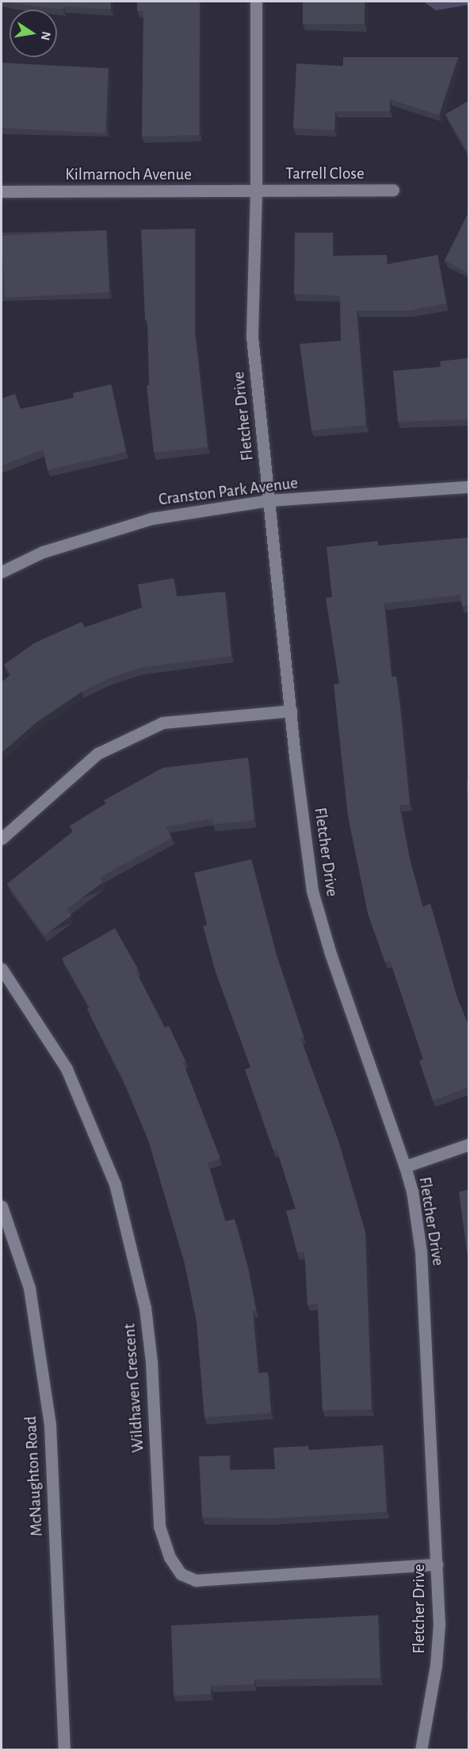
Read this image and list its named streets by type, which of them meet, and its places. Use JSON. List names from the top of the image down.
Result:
{
  "streets": {
    "street": [
      "Tarrell Close",
      "Kilmarnoch Avenue",
      "Fletcher Drive",
      "Cranston Park Avenue",
      "Wildhaven Crescent",
      "McNaughton Road"
    ]
  },
  "crossings": [
    ["Tarrell Close", "Kilmarnoch Avenue"],
    ["Tarrell Close", "Fletcher Drive"],
    ["Kilmarnoch Avenue", "Fletcher Drive"],
    ["Fletcher Drive", "Cranston Park Avenue"],
    ["Fletcher Drive", "Wildhaven Crescent"]
  ],
  "north": "right"
}
